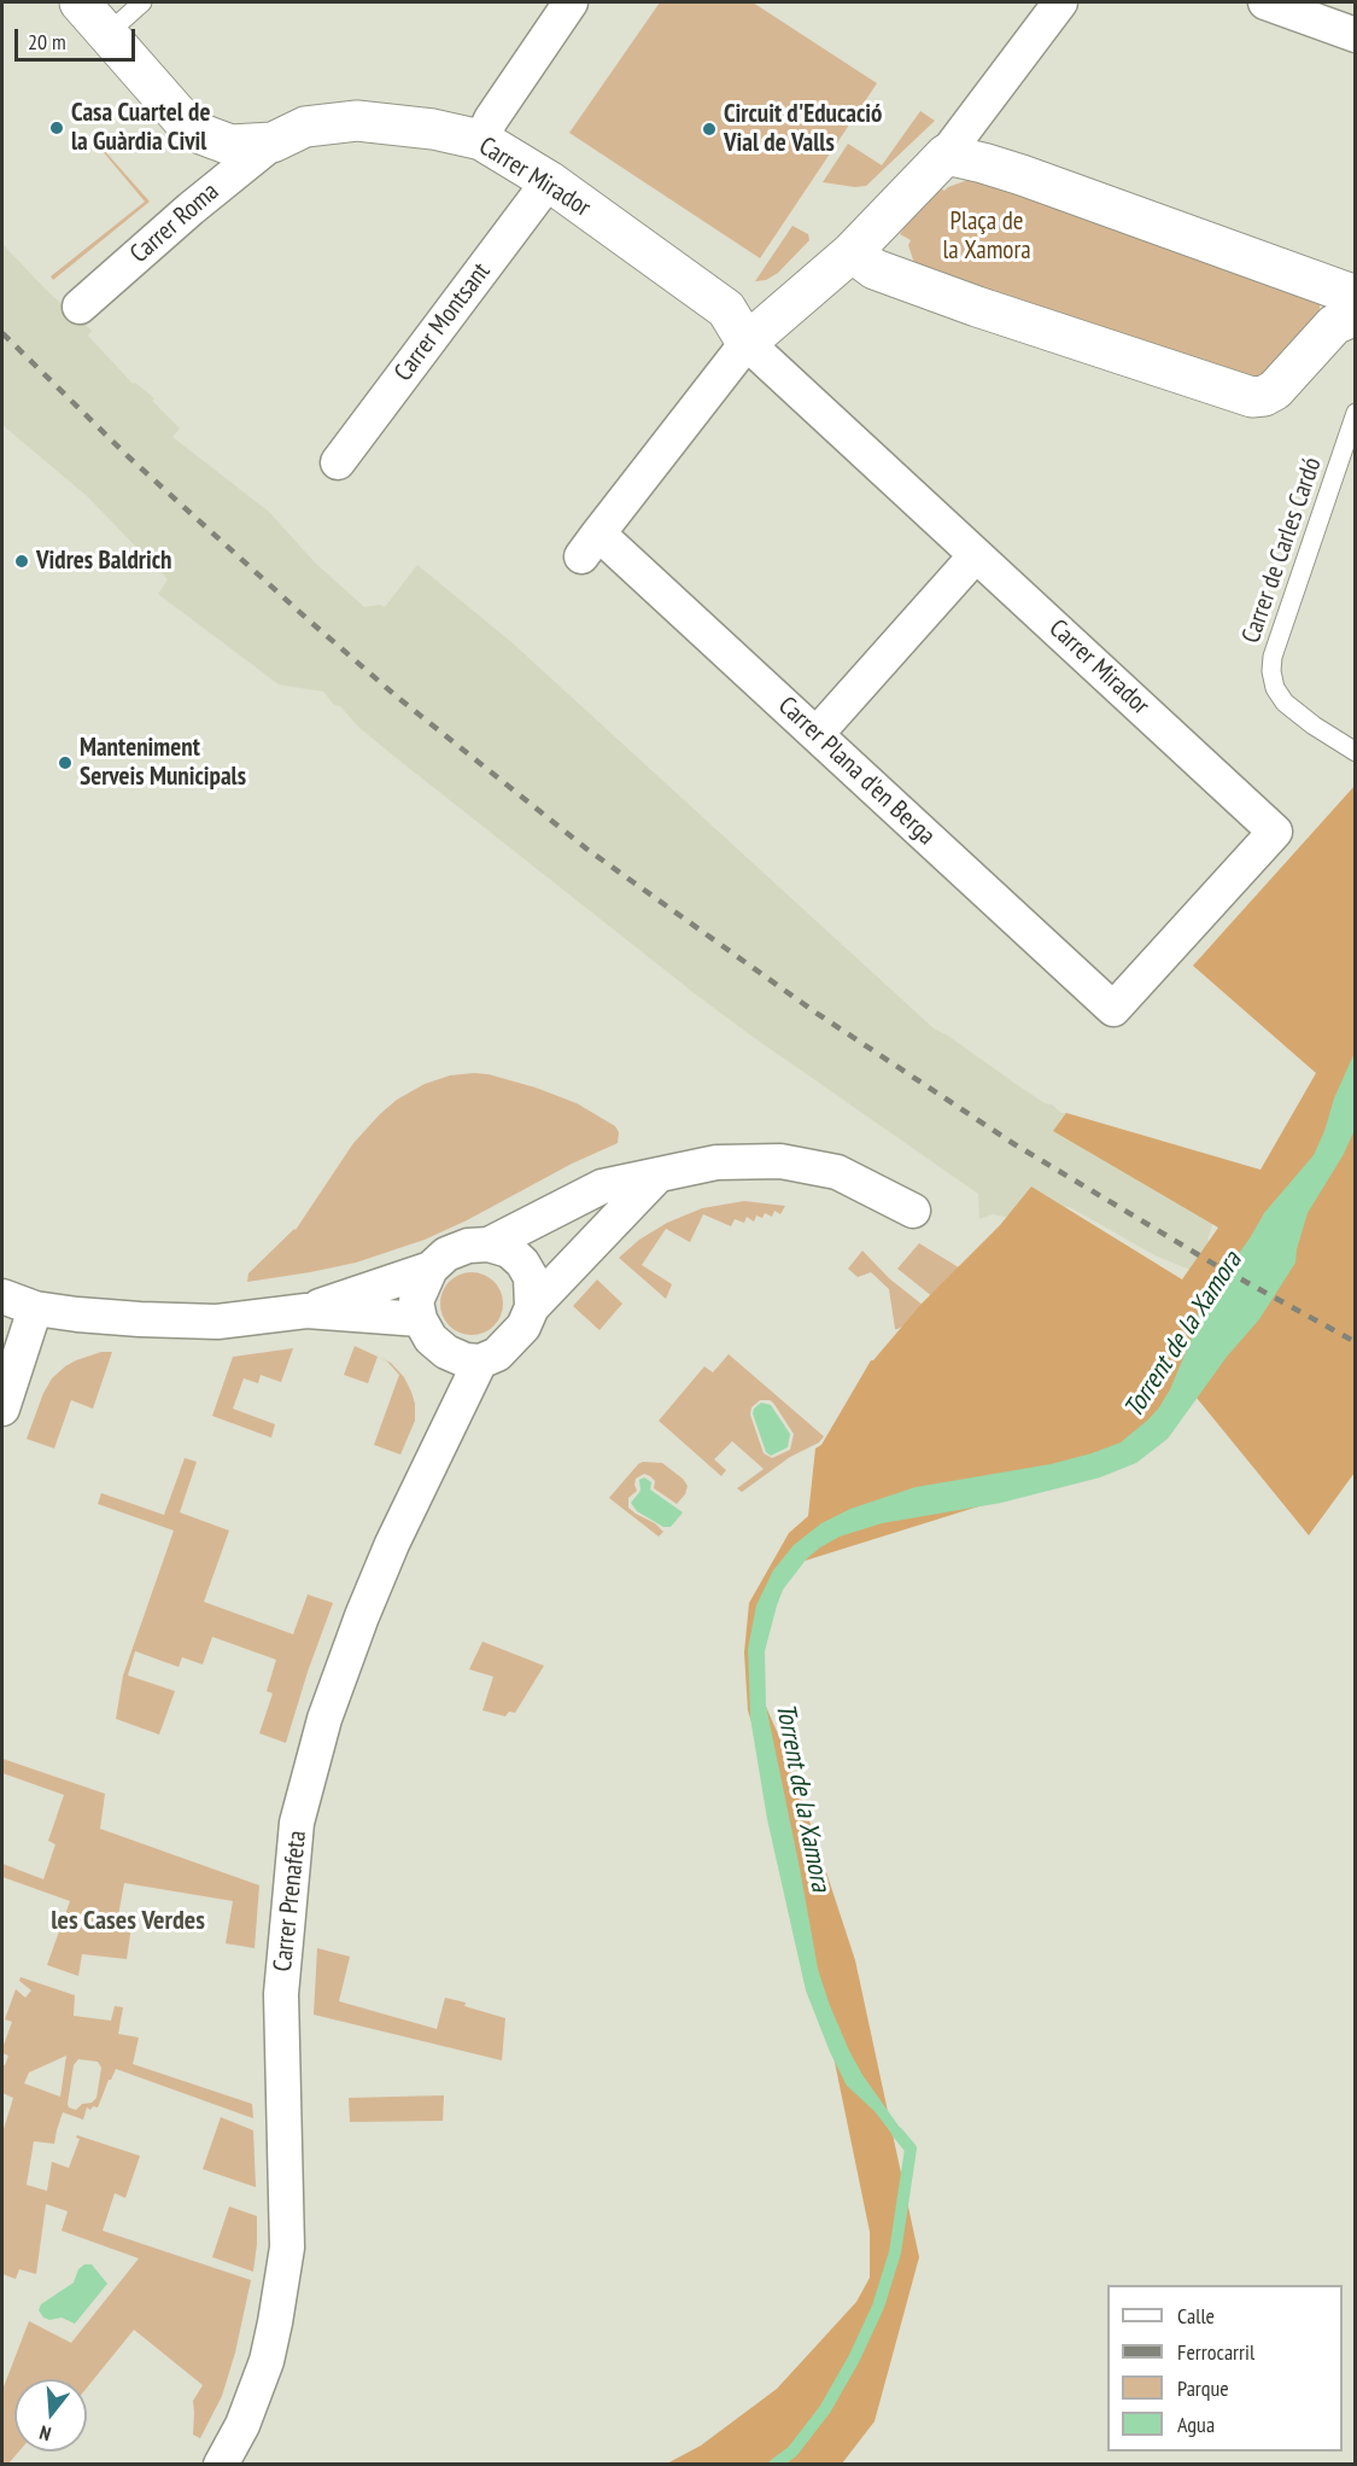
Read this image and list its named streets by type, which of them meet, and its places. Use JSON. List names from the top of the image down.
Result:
{
  "streets": {
    "street": [
      "Carrer Mirador",
      "Carrer Roma",
      "Carrer Montsant",
      "Carrer Plana d'en Berga",
      "Carrer Prenafeta"
    ],
    "lane": ["Carrer de Carles Cardó"]
  },
  "crossings": [
    ["Carrer Mirador", "Carrer Roma"],
    ["Carrer Mirador", "Carrer Montsant"],
    ["Carrer Mirador", "Carrer Plana d'en Berga"]
  ],
  "districts": ["les Cases Verdes"],
  "water": ["Torrent de la Xamora"],
  "parks": ["Plaça de la Xamora"],
  "places": [
    "Casa Cuartel de la Guàrdia Civil",
    "Circuit d'Educació Vial de Valls",
    "Vidres Baldrich",
    "Manteniment Serveis Municipals"
  ],
  "legend": [
    "Calle",
    "Ferrocarril",
    "Parque",
    "Agua"
  ],
  "scale_bar": "20 m",
  "north": "bottom"
}
